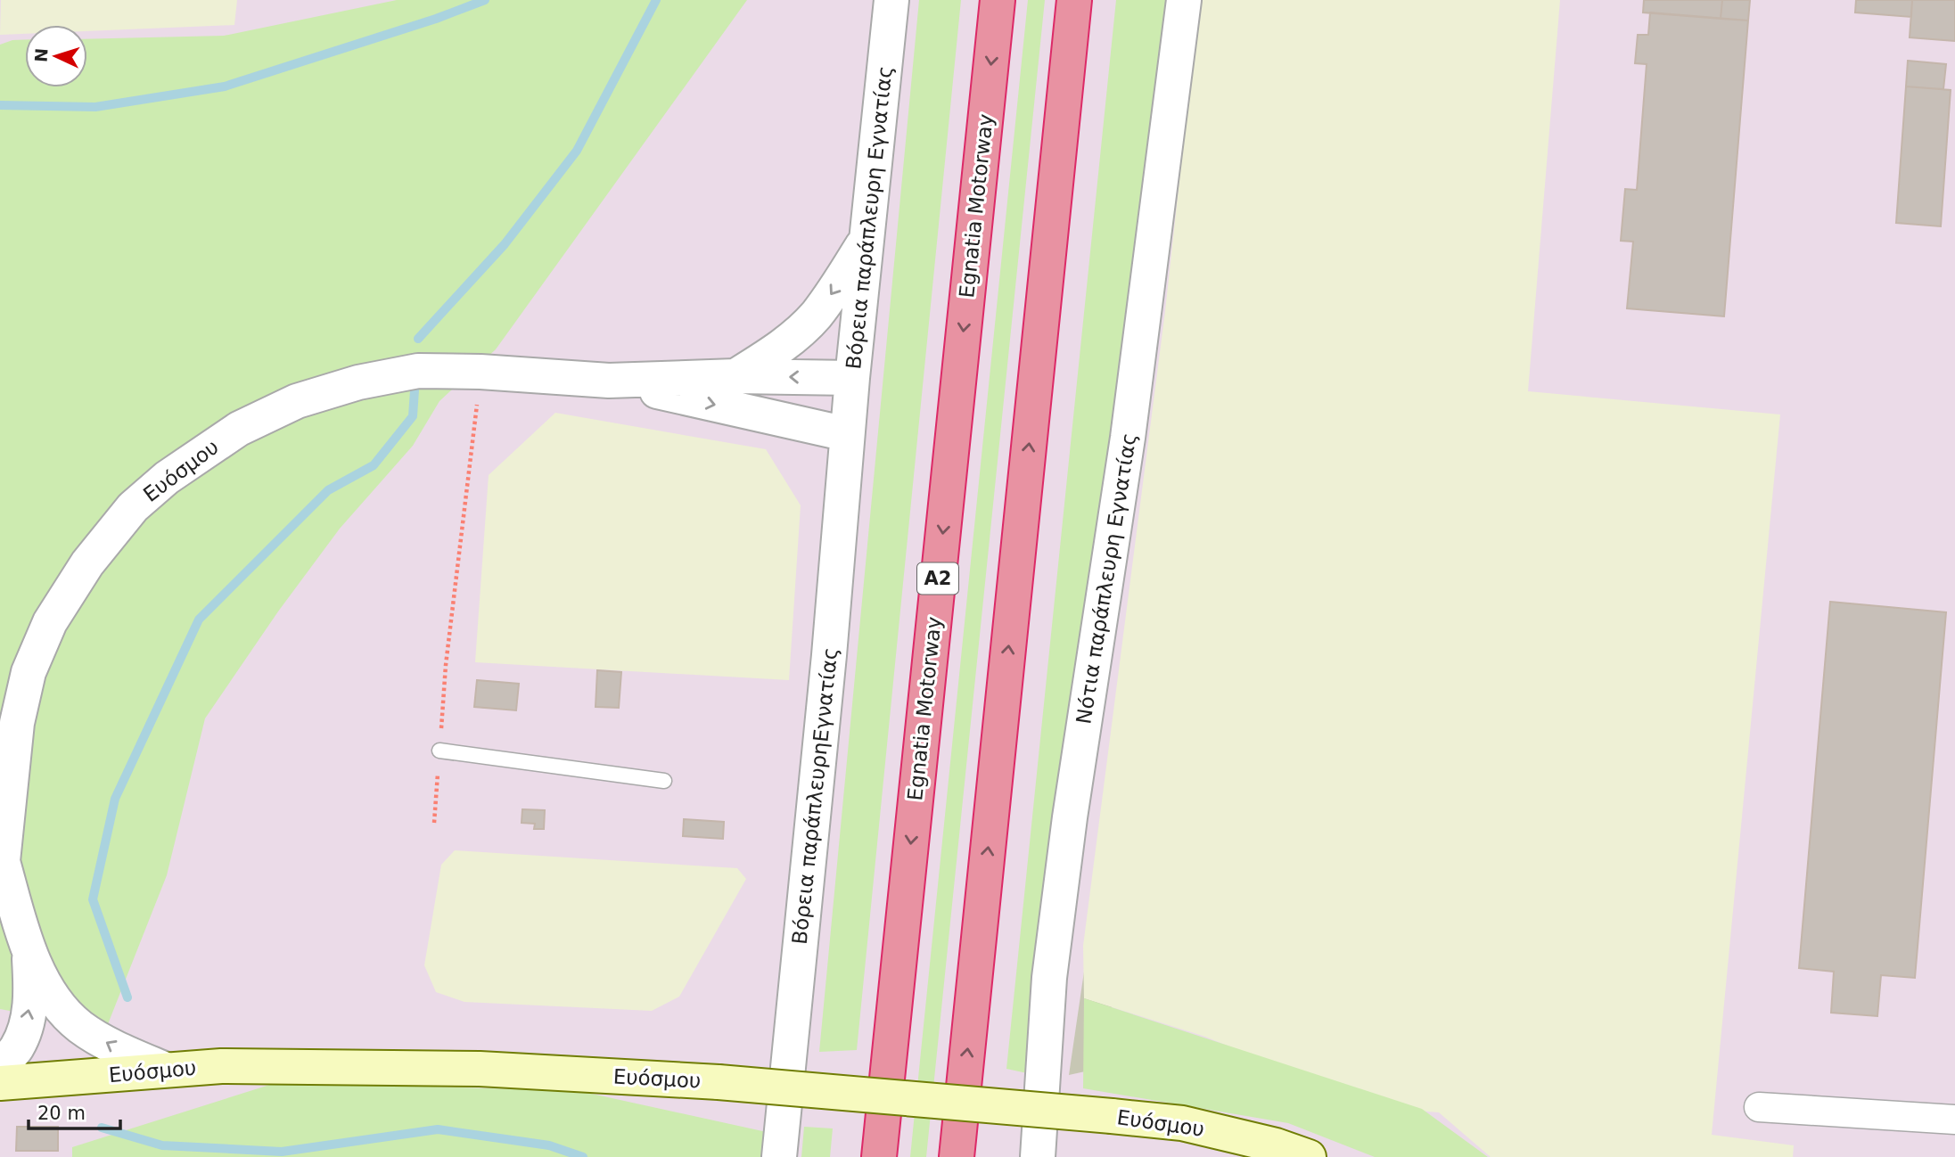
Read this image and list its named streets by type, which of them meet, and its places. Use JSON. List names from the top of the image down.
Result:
{
  "streets": {
    "highway": ["Egnatia Motorway", "Α2"],
    "main road": ["Ευόσμου"],
    "street": ["Βόρεια παράπλευρη Εγνατίας", "Νότια παράπλευρη Εγνατίας", "Βόρεια παράπλευρηΕγνατίας"]
  },
  "crossings": [
    ["Βόρεια παράπλευρη Εγνατίας", "Βόρεια παράπλευρηΕγνατίας"]
  ],
  "scale_bar": "20 m",
  "north": "left"
}
